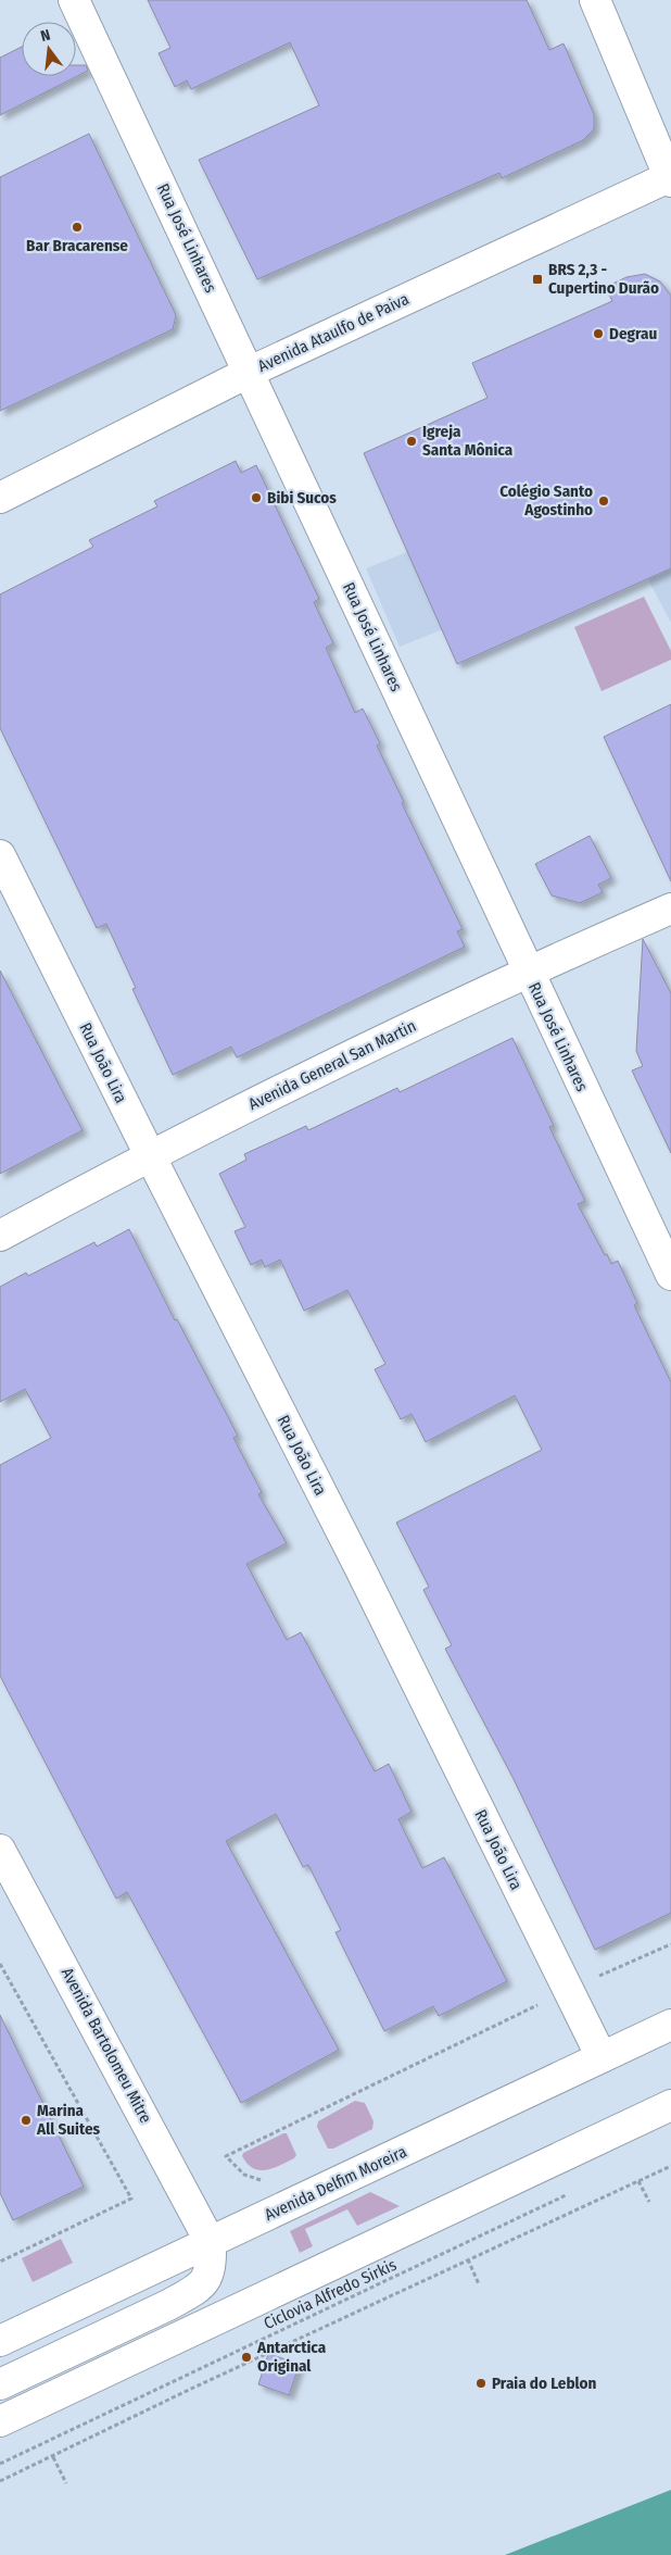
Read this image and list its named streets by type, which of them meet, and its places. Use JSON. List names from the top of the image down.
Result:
{
  "streets": {
    "main road": [
      "Rua José Linhares",
      "Avenida Ataulfo de Paiva",
      "Rua João Lira",
      "Avenida General San Martin",
      "Avenida Bartolomeu Mitre",
      "Avenida Delfim Moreira"
    ],
    "path": ["Ciclovia Alfredo Sirkis"]
  },
  "crossings": [
    ["Rua José Linhares", "Avenida Ataulfo de Paiva"],
    ["Rua José Linhares", "Avenida General San Martin"],
    ["Rua João Lira", "Avenida General San Martin"],
    ["Rua João Lira", "Avenida Delfim Moreira"],
    ["Avenida Bartolomeu Mitre", "Avenida Delfim Moreira"]
  ],
  "places": {
    "other": [
      "Bar Bracarense",
      "Degrau",
      "Igreja Santa Mônica",
      "Bibi Sucos",
      "Colégio Santo Agostinho",
      "Marina All Suites",
      "Antarctica Original",
      "Praia do Leblon"
    ],
    "transit": ["BRS 2,3 - Cupertino Durão"]
  },
  "north": "top"
}
